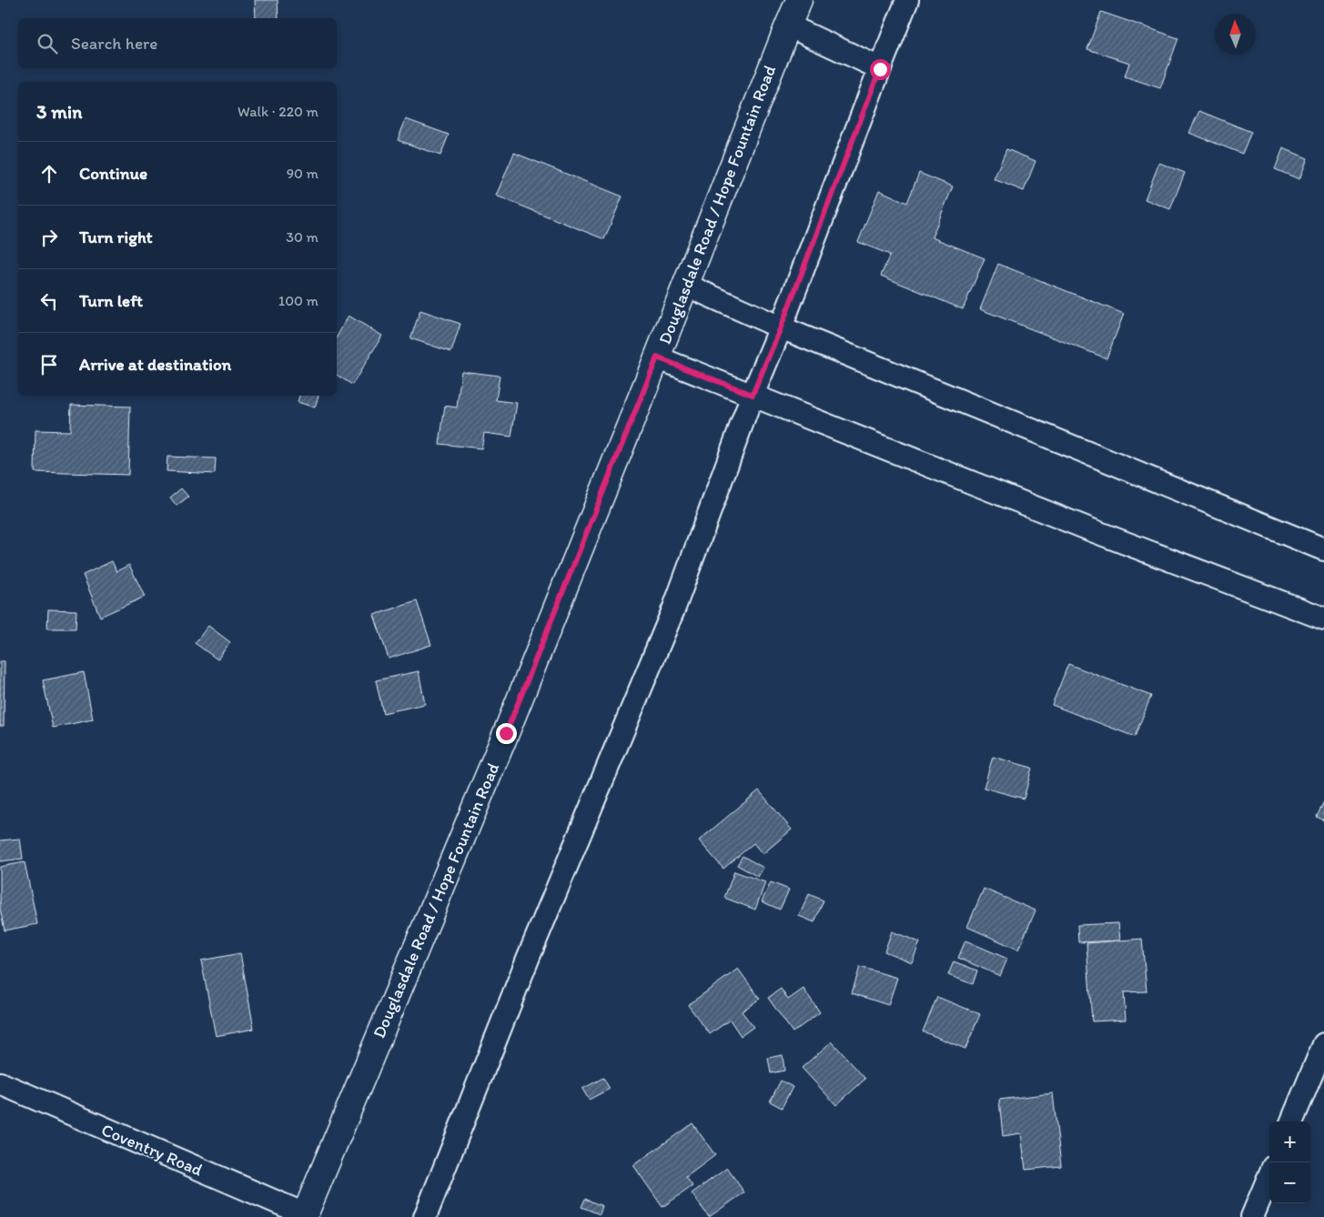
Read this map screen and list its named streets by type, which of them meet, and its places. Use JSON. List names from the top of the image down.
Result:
{
  "streets": {
    "main road": ["Douglasdale Road / Hope Fountain Road"],
    "street": ["Coventry Road"]
  },
  "crossings": [
    ["Douglasdale Road / Hope Fountain Road", "Coventry Road"]
  ],
  "north": "top",
  "page": {
    "search": "Search here",
    "heading": ["3 min", "Walk · 220 m"],
    "list": [
      ["Continue", "90 m"],
      ["Turn right", "30 m"],
      ["Turn left", "100 m"],
      "Arrive at destination"
    ],
    "map_buttons": ["+", "−"]
  }
}
